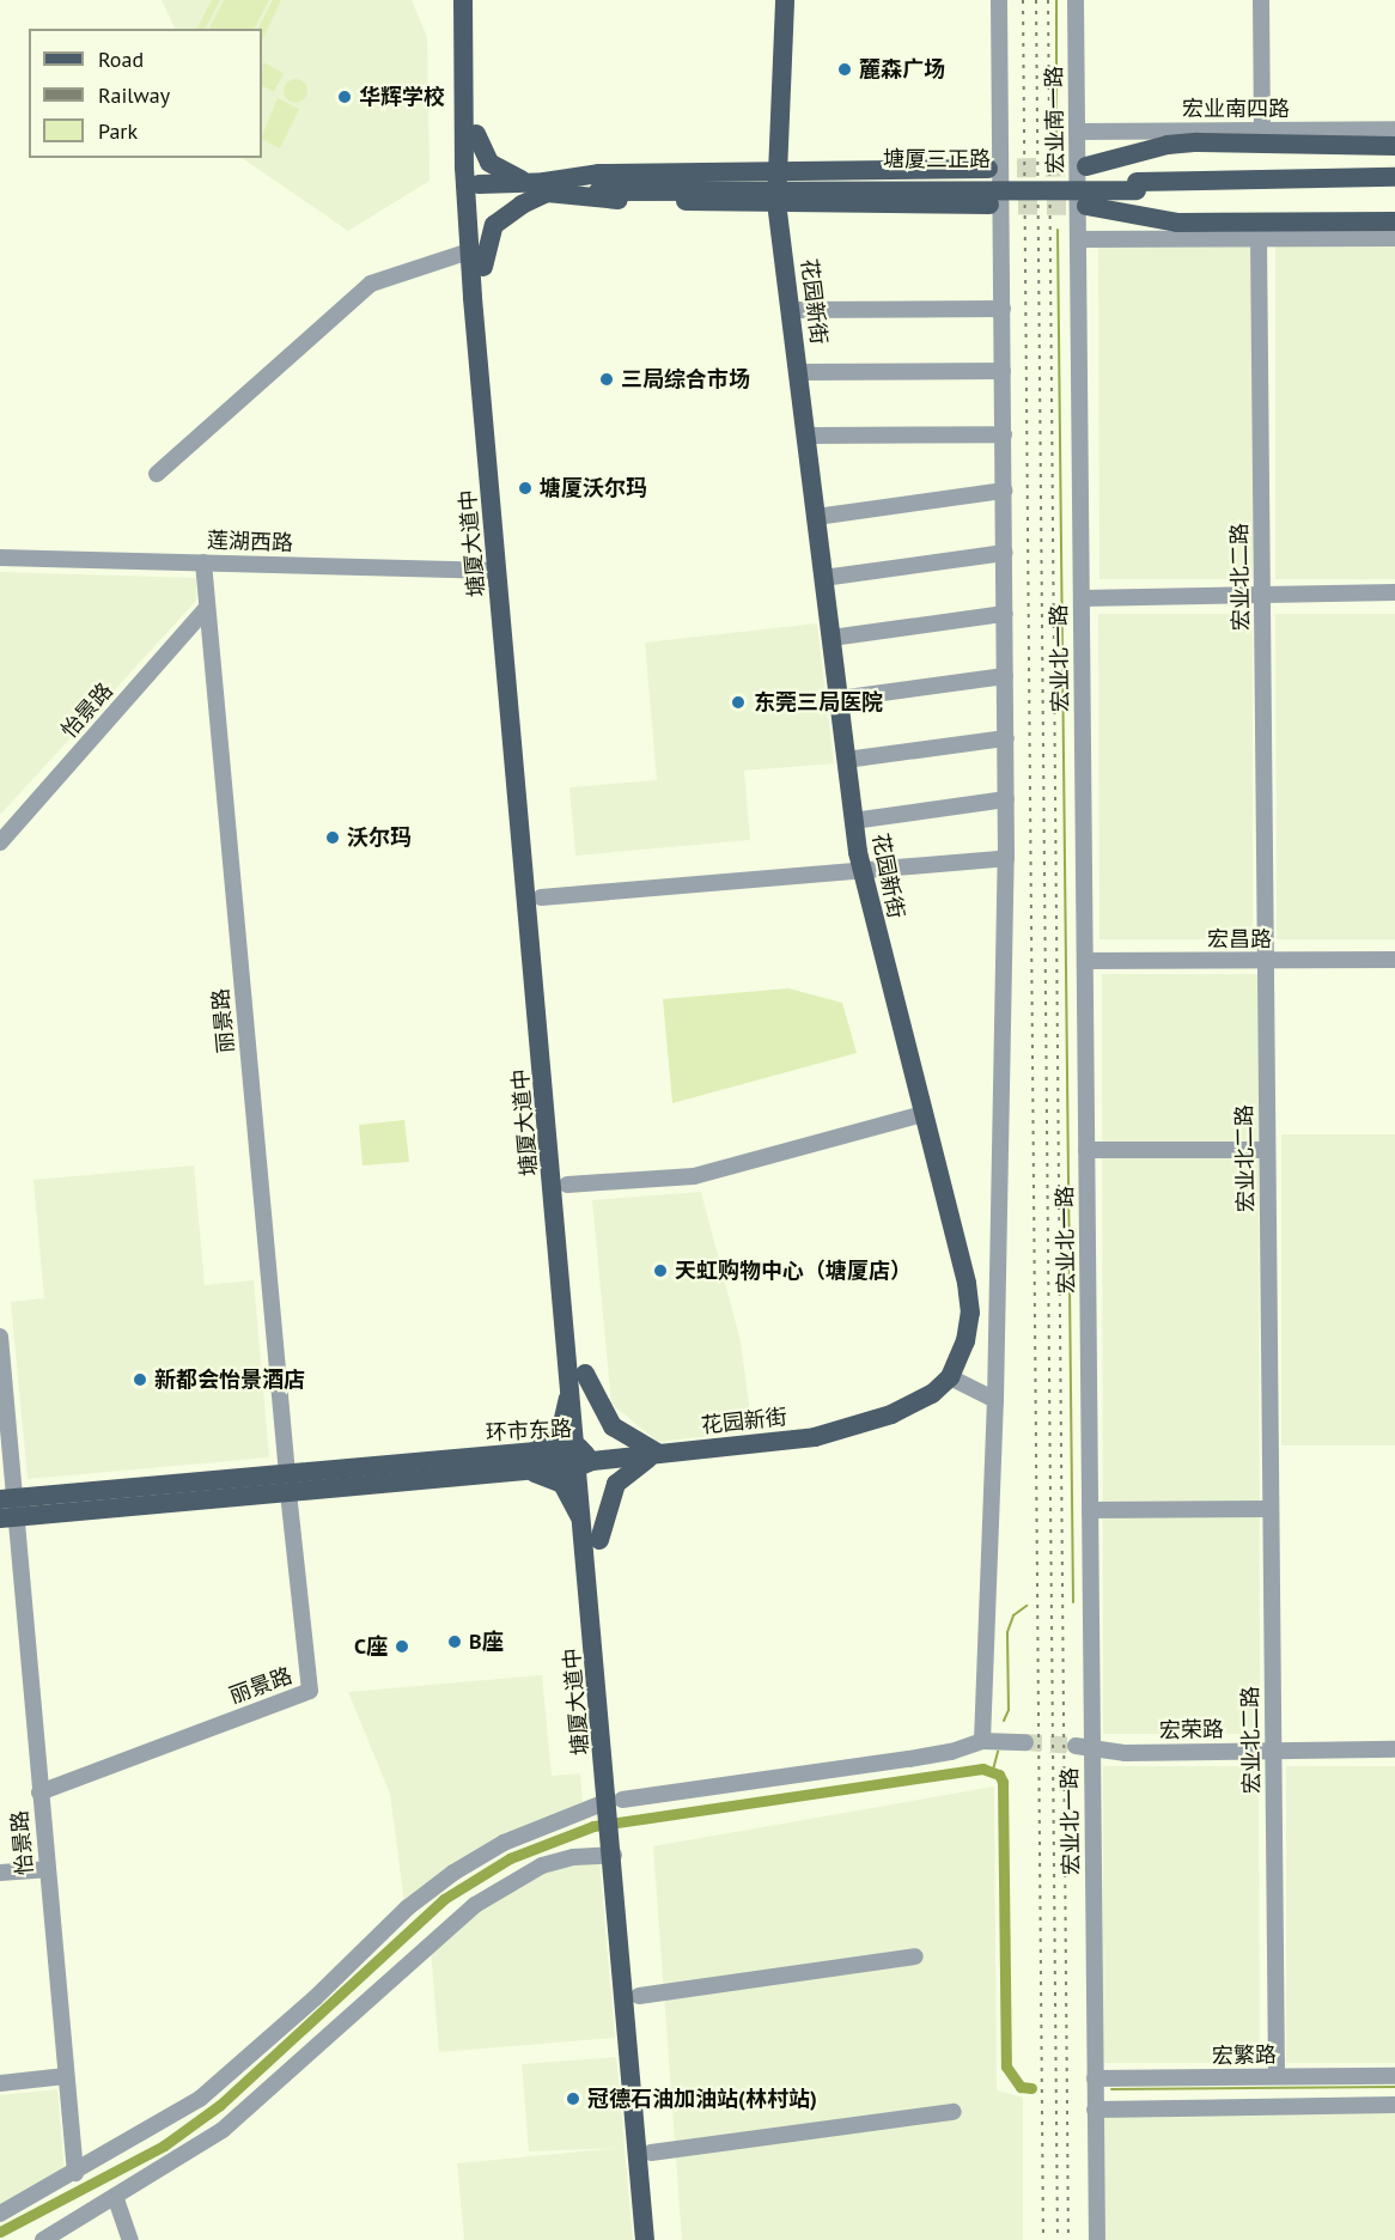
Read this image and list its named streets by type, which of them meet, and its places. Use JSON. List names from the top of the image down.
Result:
{
  "streets": {
    "main road": [
      "塘厦三正路",
      "花园新街",
      "塘厦大道中",
      "环市东路"
    ],
    "street": [
      "宏业南四路",
      "宏业南一路",
      "莲湖西路",
      "宏业北二路",
      "宏业北一路",
      "怡景路",
      "宏昌路",
      "丽景路",
      "宏荣路",
      "宏繁路"
    ]
  },
  "crossings": [
    ["宏业南四路", "宏业南一路"],
    ["宏业南一路", "宏业北一路"],
    ["塘厦三正路", "塘厦大道中"],
    ["花园新街", "塘厦大道中"],
    ["花园新街", "环市东路"],
    ["莲湖西路", "塘厦大道中"],
    ["莲湖西路", "丽景路"],
    ["塘厦大道中", "环市东路"],
    ["宏业北二路", "宏昌路"],
    ["宏业北二路", "宏荣路"],
    ["宏业北二路", "宏繁路"],
    ["宏业北一路", "宏昌路"],
    ["宏业北一路", "宏荣路"],
    ["宏业北一路", "宏繁路"],
    ["怡景路", "丽景路"],
    ["怡景路", "环市东路"],
    ["丽景路", "环市东路"]
  ],
  "places": [
    "麓森广场",
    "华辉学校",
    "三局综合市场",
    "塘厦沃尔玛",
    "东莞三局医院",
    "沃尔玛",
    "天虹购物中心（塘厦店）",
    "新都会怡景酒店",
    "B座",
    "C座",
    "冠德石油加油站(林村站)"
  ],
  "legend": ["Road", "Railway", "Park"]
}
